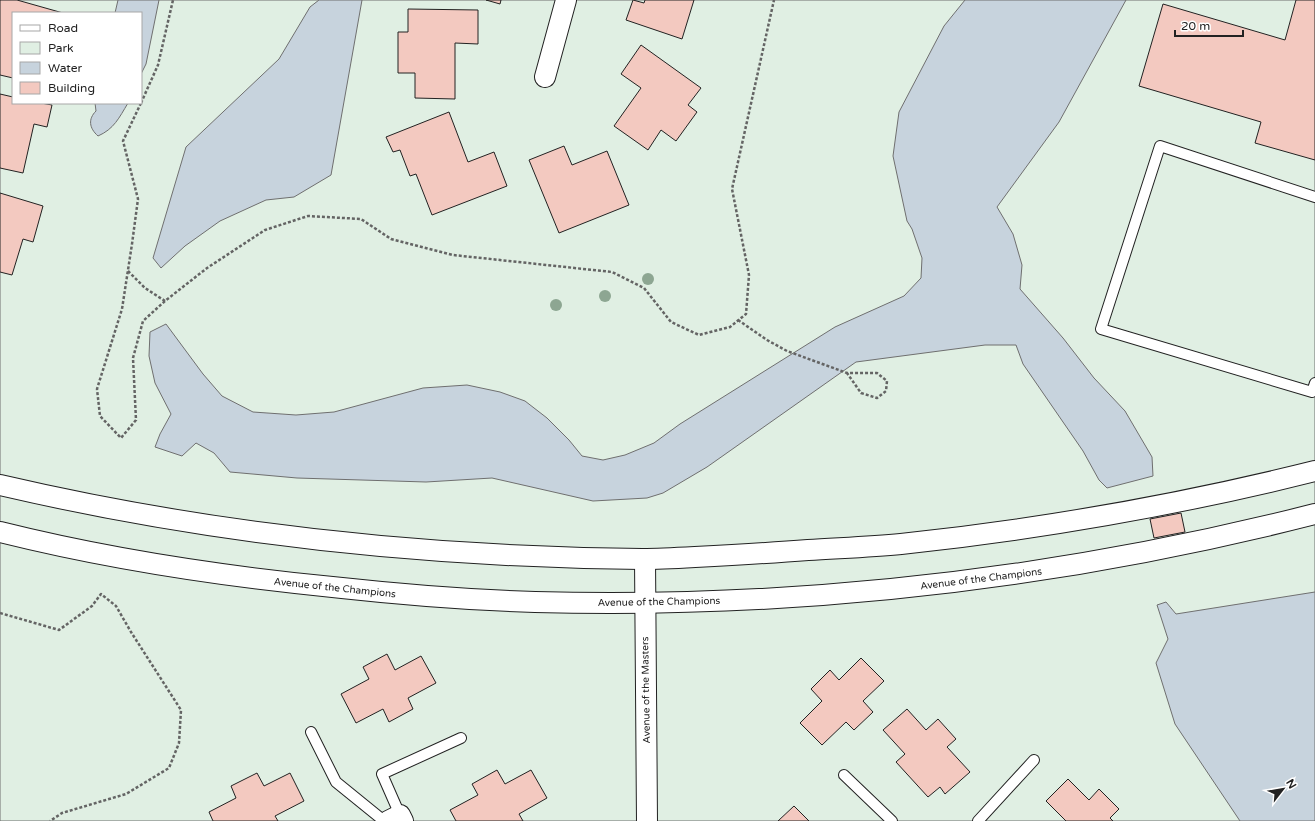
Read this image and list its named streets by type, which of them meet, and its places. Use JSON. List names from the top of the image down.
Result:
{
  "streets": {
    "street": ["Avenue of the Champions", "Avenue of the Masters"]
  },
  "crossings": [
    ["Avenue of the Champions", "Avenue of the Masters"]
  ],
  "legend": [
    "Road",
    "Park",
    "Water",
    "Building"
  ],
  "scale_bar": "20 m",
  "north": "top right"
}
